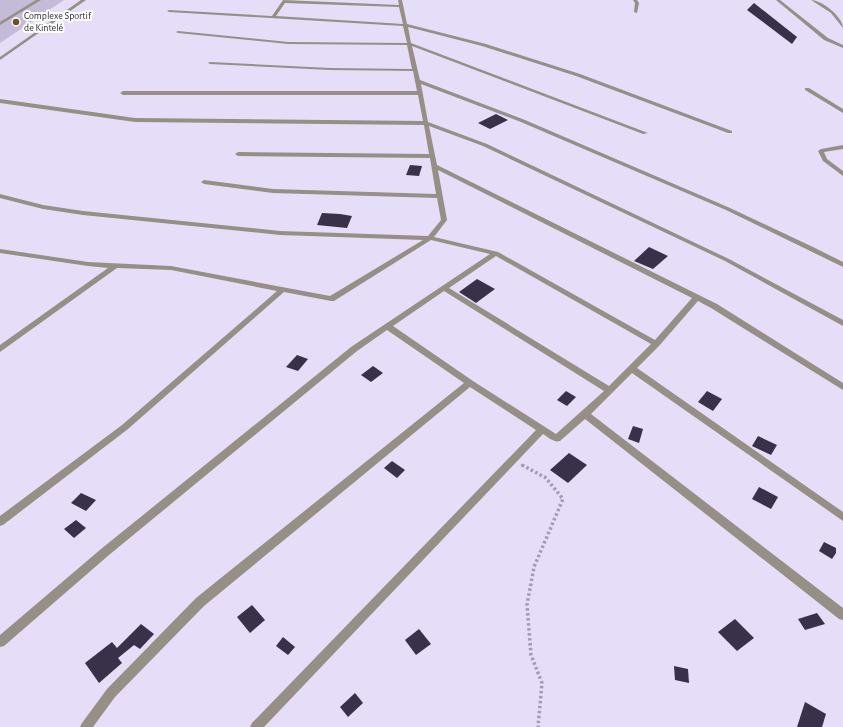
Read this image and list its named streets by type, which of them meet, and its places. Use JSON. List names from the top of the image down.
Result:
{
  "places": ["Complexe Sportif de Kintelé"]
}
